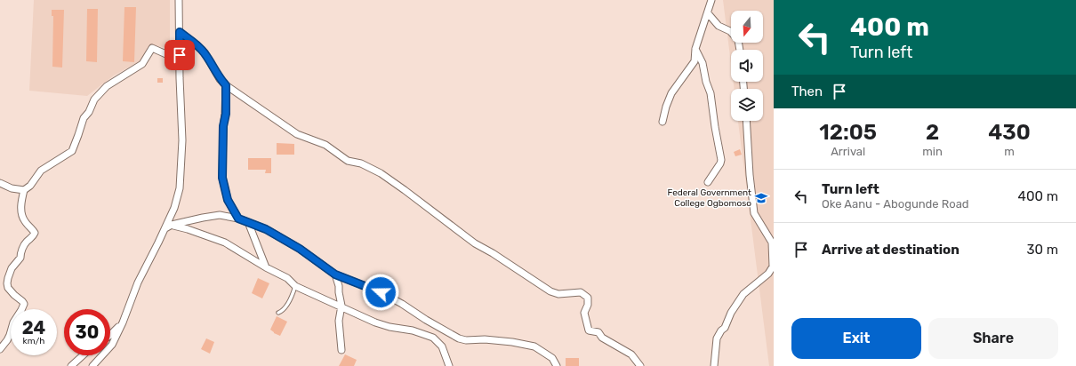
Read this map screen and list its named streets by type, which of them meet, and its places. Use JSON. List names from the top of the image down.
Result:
{
  "places": {
    "school or university": ["Federal Government College Ogbomoso"]
  },
  "north": "bottom",
  "page": {
    "turn": ["400 m", "Turn left"],
    "then": "Then",
    "eta": [
      "12:05",
      "Arrival",
      "2",
      "min",
      "430",
      "m"
    ],
    "list": [
      {
        "name": "Turn left",
        "note": "Oke Aanu - Abogunde Road",
        "value": "400 m"
      },
      {
        "name": "Arrive at destination",
        "value": "30 m"
      }
    ],
    "speed": "24 km/h",
    "limit": "30",
    "buttons": ["Exit", "Share"]
  }
}
